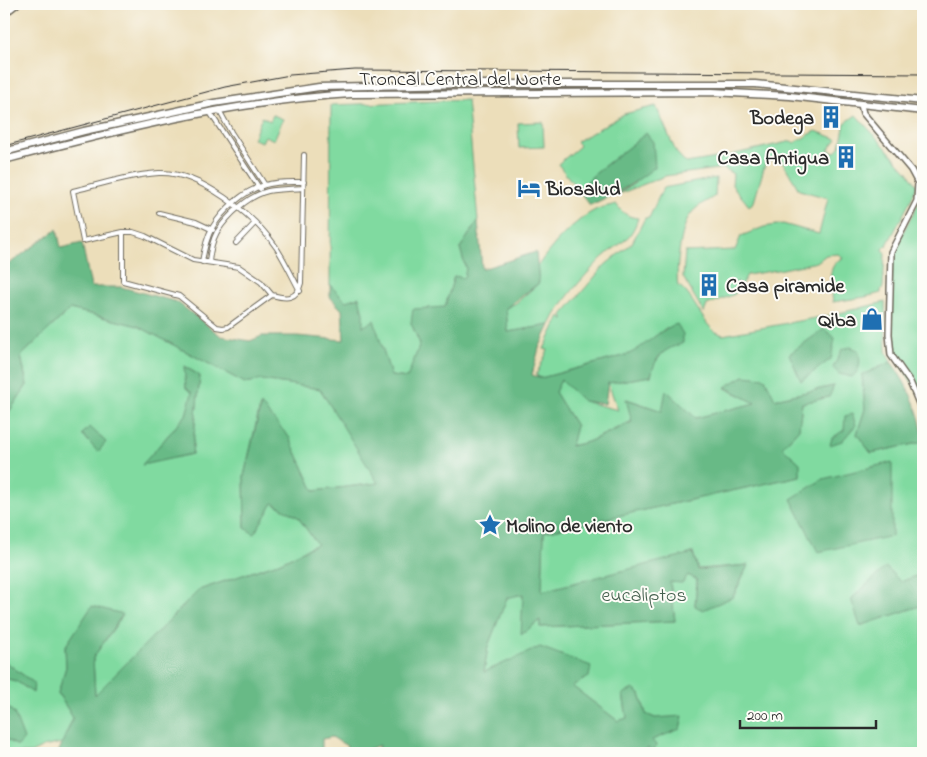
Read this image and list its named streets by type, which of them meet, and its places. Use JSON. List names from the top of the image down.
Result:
{
  "streets": {
    "highway": ["Troncal Central del Norte"]
  },
  "parks": ["eucaliptos"],
  "places": {
    "building": ["Bodega", "Casa Antigua", "Casa piramide"],
    "hotel": ["Biosalud"],
    "shop": ["Qiba"],
    "place": ["Molino de viento"]
  },
  "scale_bar": "200 m"
}
